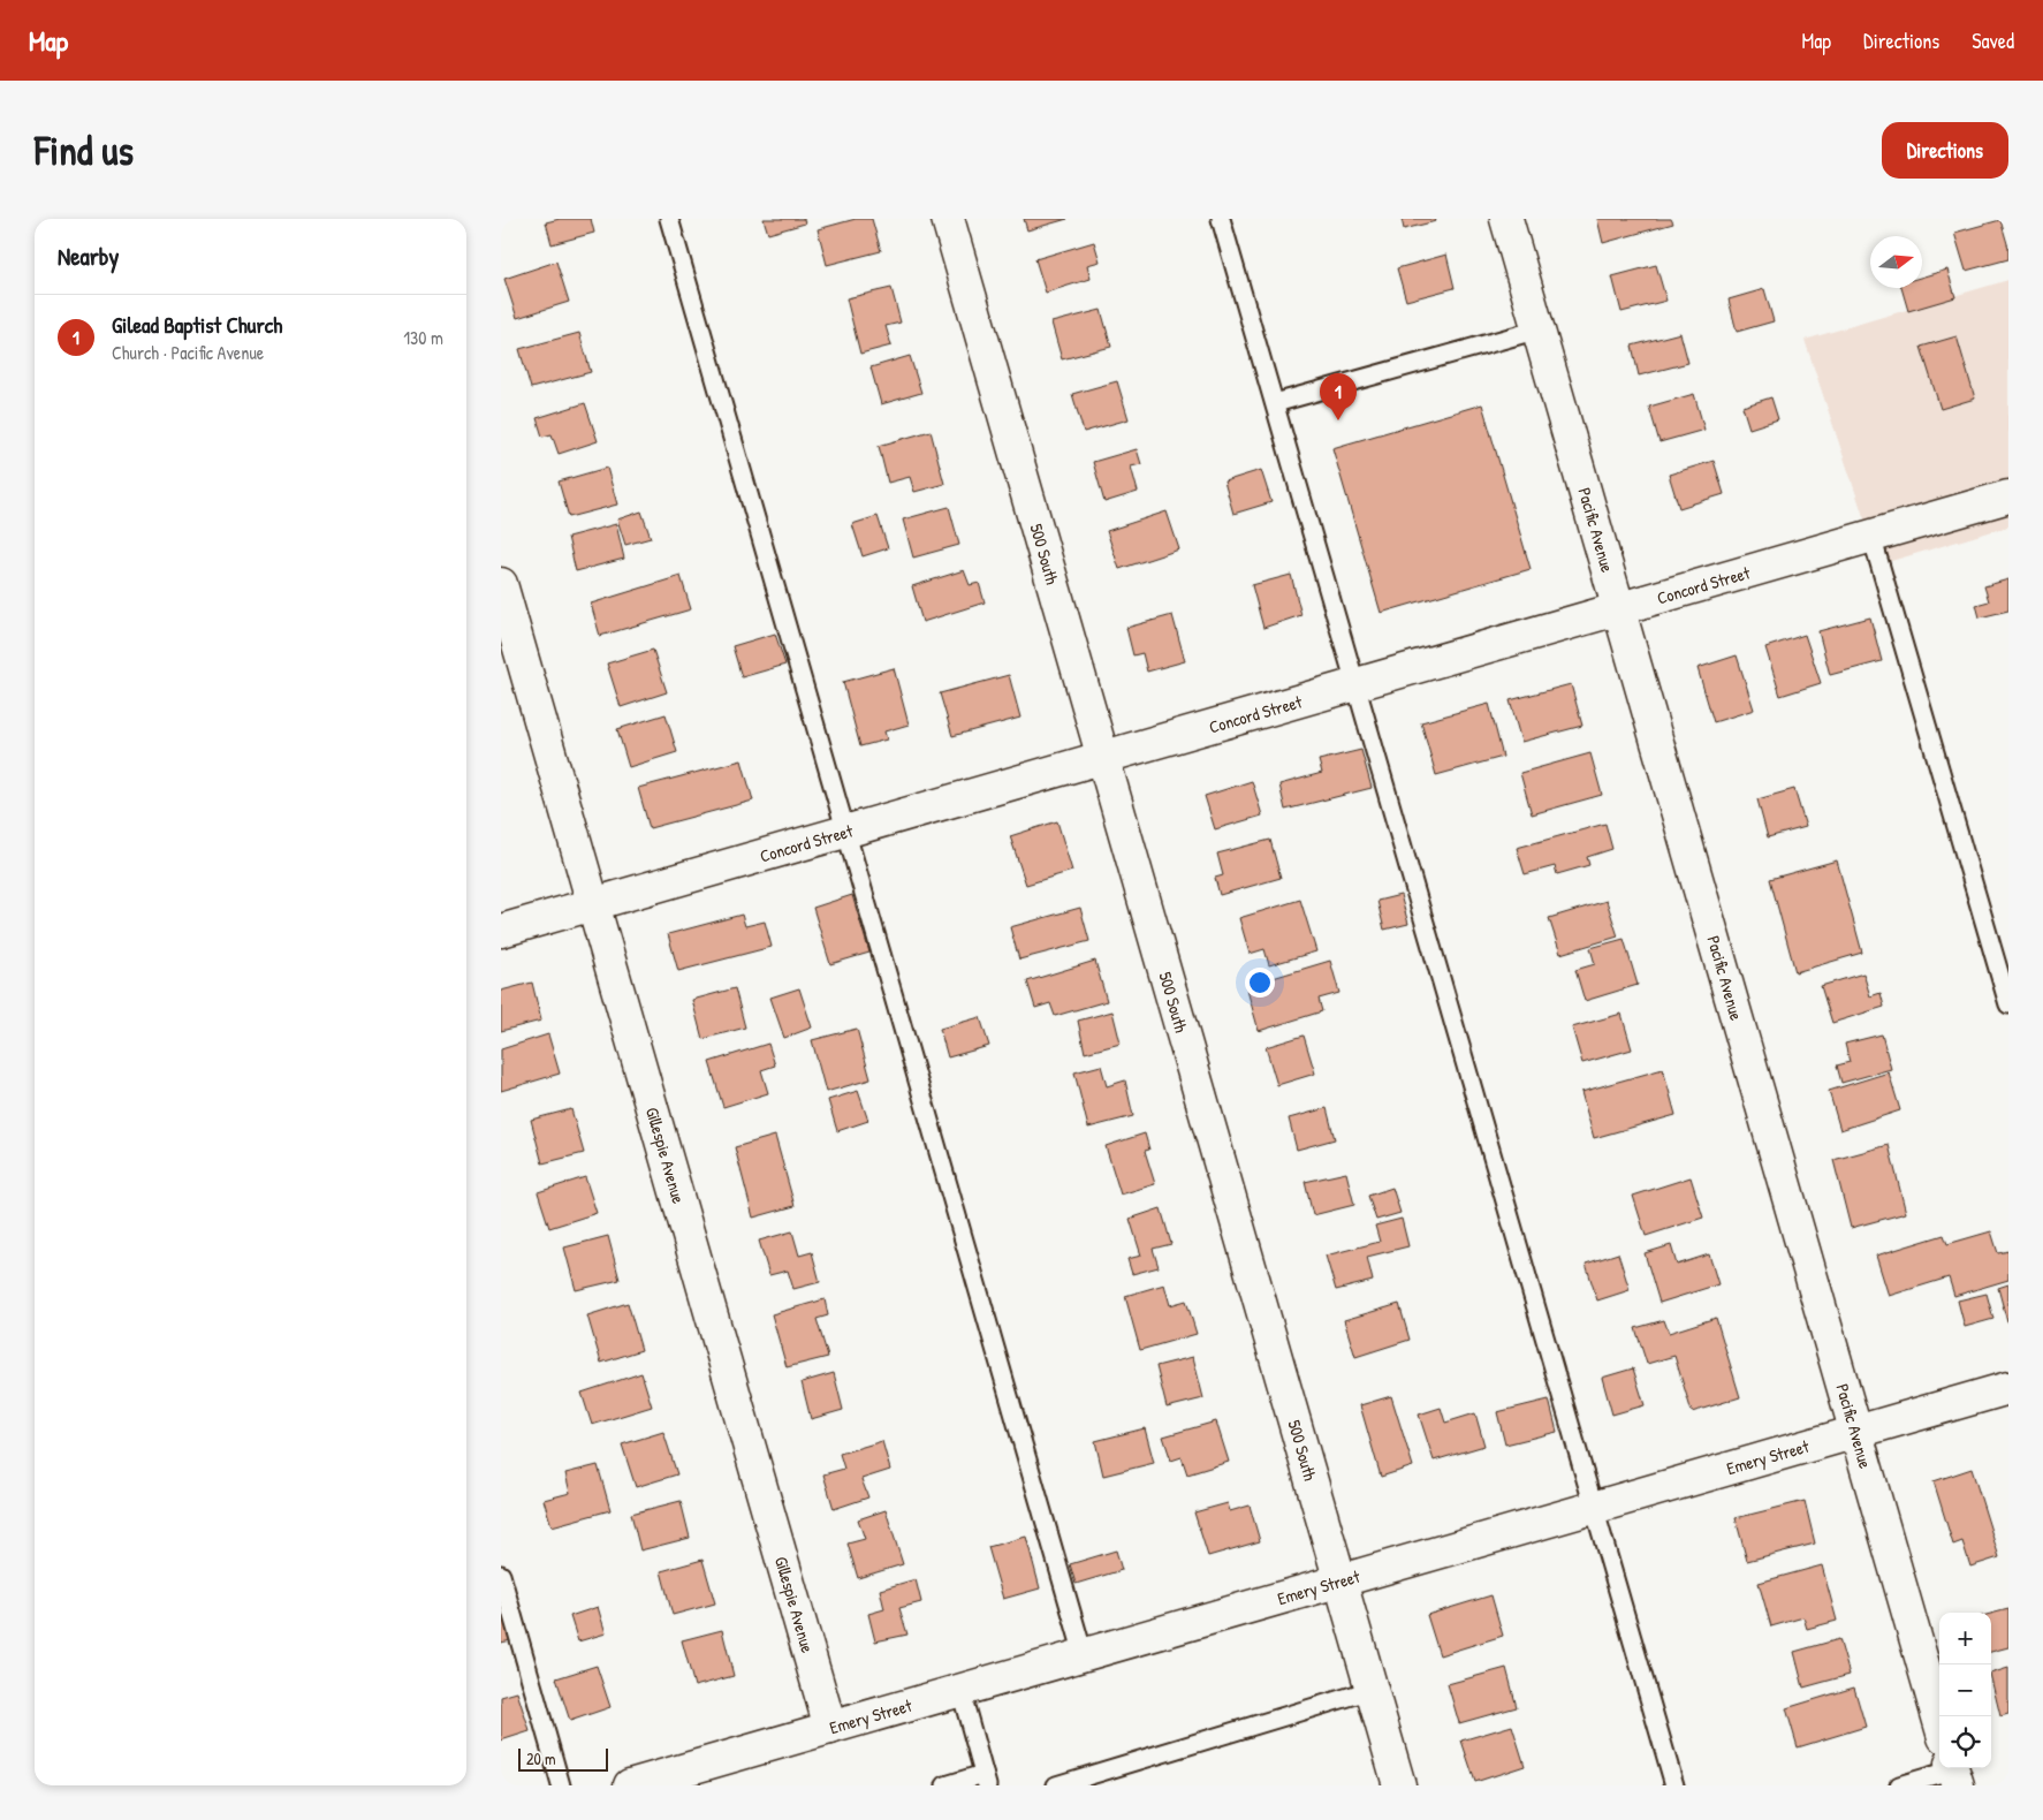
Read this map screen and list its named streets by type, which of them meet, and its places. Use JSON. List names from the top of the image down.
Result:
{
  "streets": {
    "street": [
      "Pacific Avenue",
      "500 South",
      "Concord Street",
      "Gillespie Avenue",
      "Emery Street"
    ]
  },
  "crossings": [
    ["Pacific Avenue", "Concord Street"],
    ["Pacific Avenue", "Emery Street"],
    ["500 South", "Concord Street"],
    ["500 South", "Emery Street"],
    ["Concord Street", "Gillespie Avenue"],
    ["Gillespie Avenue", "Emery Street"]
  ],
  "scale_bar": "20 m",
  "north": "right",
  "page": {
    "header": "Map",
    "nav": ["Map", "Directions", "Saved"],
    "buttons": "Directions",
    "title": "Find us",
    "heading": "Nearby",
    "list": [
      {
        "mark": "1",
        "name": "Gilead Baptist Church",
        "note": "Church · Pacific Avenue",
        "value": "130 m"
      }
    ],
    "pins": "1",
    "map_buttons": ["+", "−"],
    "scale": "20 m"
  }
}
